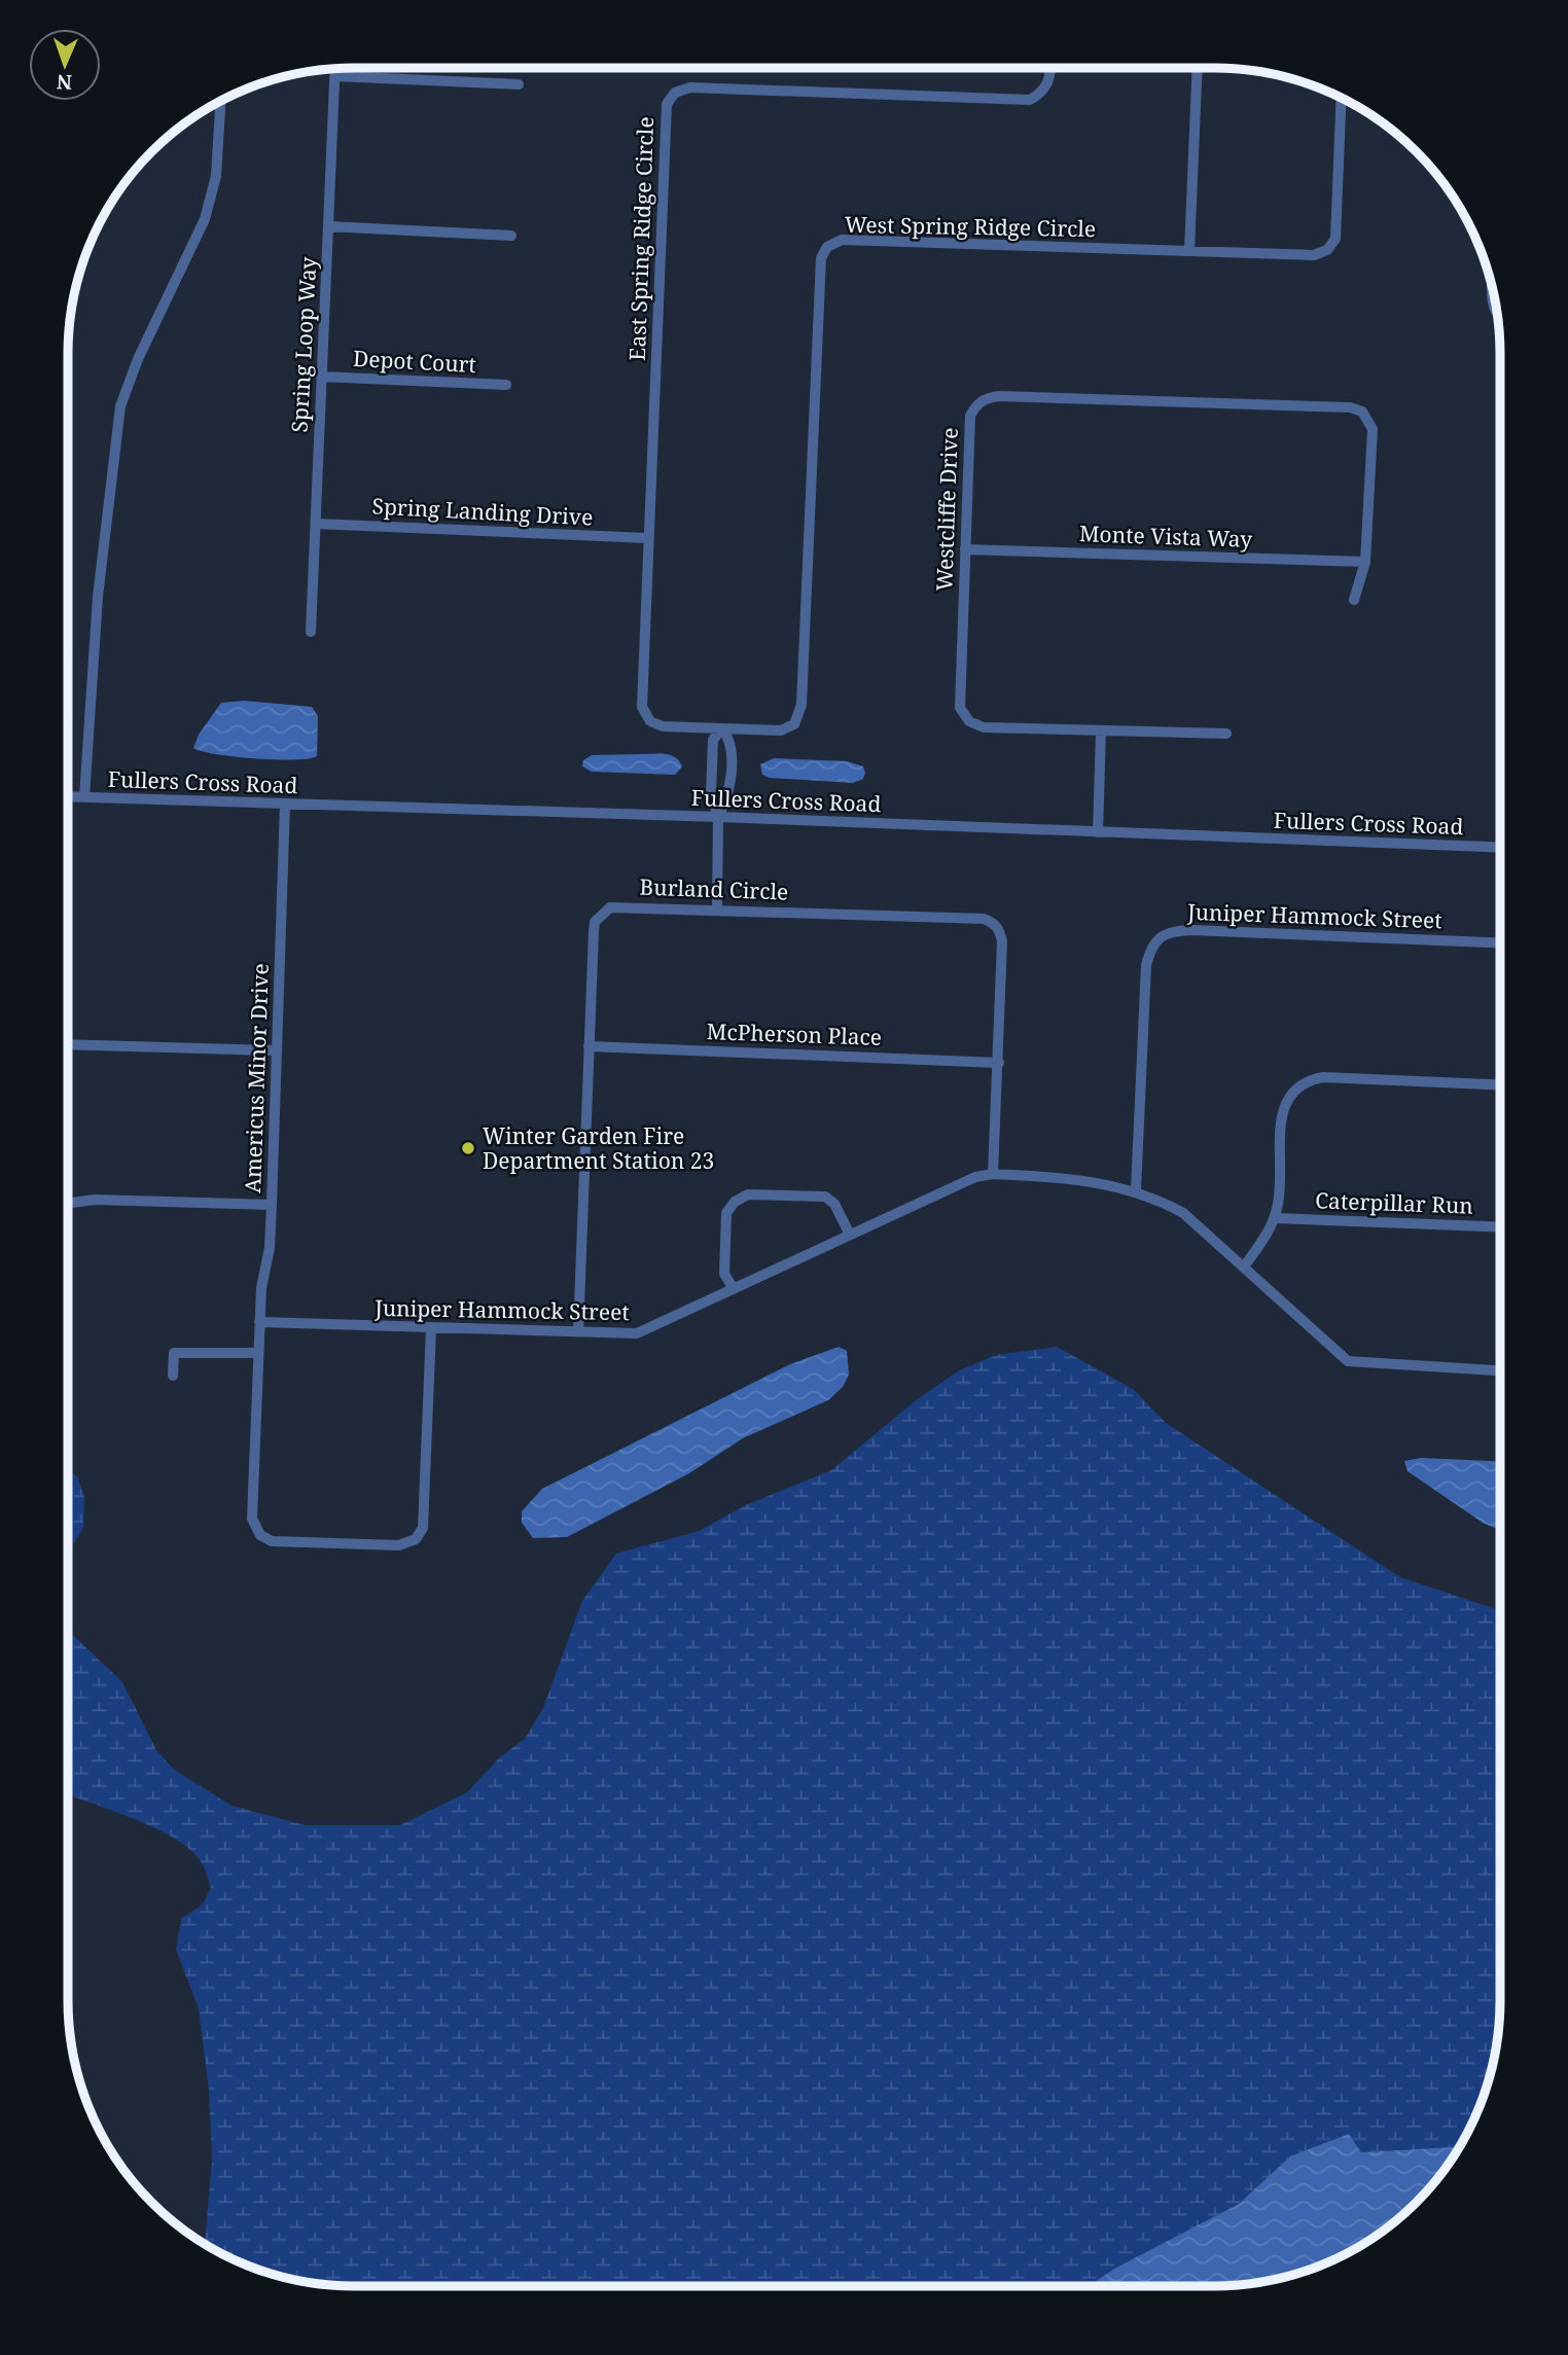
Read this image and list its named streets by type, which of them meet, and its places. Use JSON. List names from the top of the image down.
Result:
{
  "streets": {
    "street": [
      "West Spring Ridge Circle",
      "East Spring Ridge Circle",
      "Spring Loop Way",
      "Depot Court",
      "Westcliffe Drive",
      "Spring Landing Drive",
      "Monte Vista Way",
      "Fullers Cross Road",
      "Burland Circle",
      "Juniper Hammock Street",
      "McPherson Place",
      "Americus Minor Drive",
      "Caterpillar Run"
    ]
  },
  "crossings": [
    ["West Spring Ridge Circle", "East Spring Ridge Circle"],
    ["East Spring Ridge Circle", "Spring Landing Drive"],
    ["Spring Loop Way", "Depot Court"],
    ["Spring Loop Way", "Spring Landing Drive"],
    ["Westcliffe Drive", "Monte Vista Way"],
    ["Fullers Cross Road", "Americus Minor Drive"],
    ["Burland Circle", "Juniper Hammock Street"],
    ["Burland Circle", "McPherson Place"],
    ["Juniper Hammock Street", "Americus Minor Drive"]
  ],
  "places": ["Winter Garden Fire Department Station 23"],
  "north": "bottom"
}
